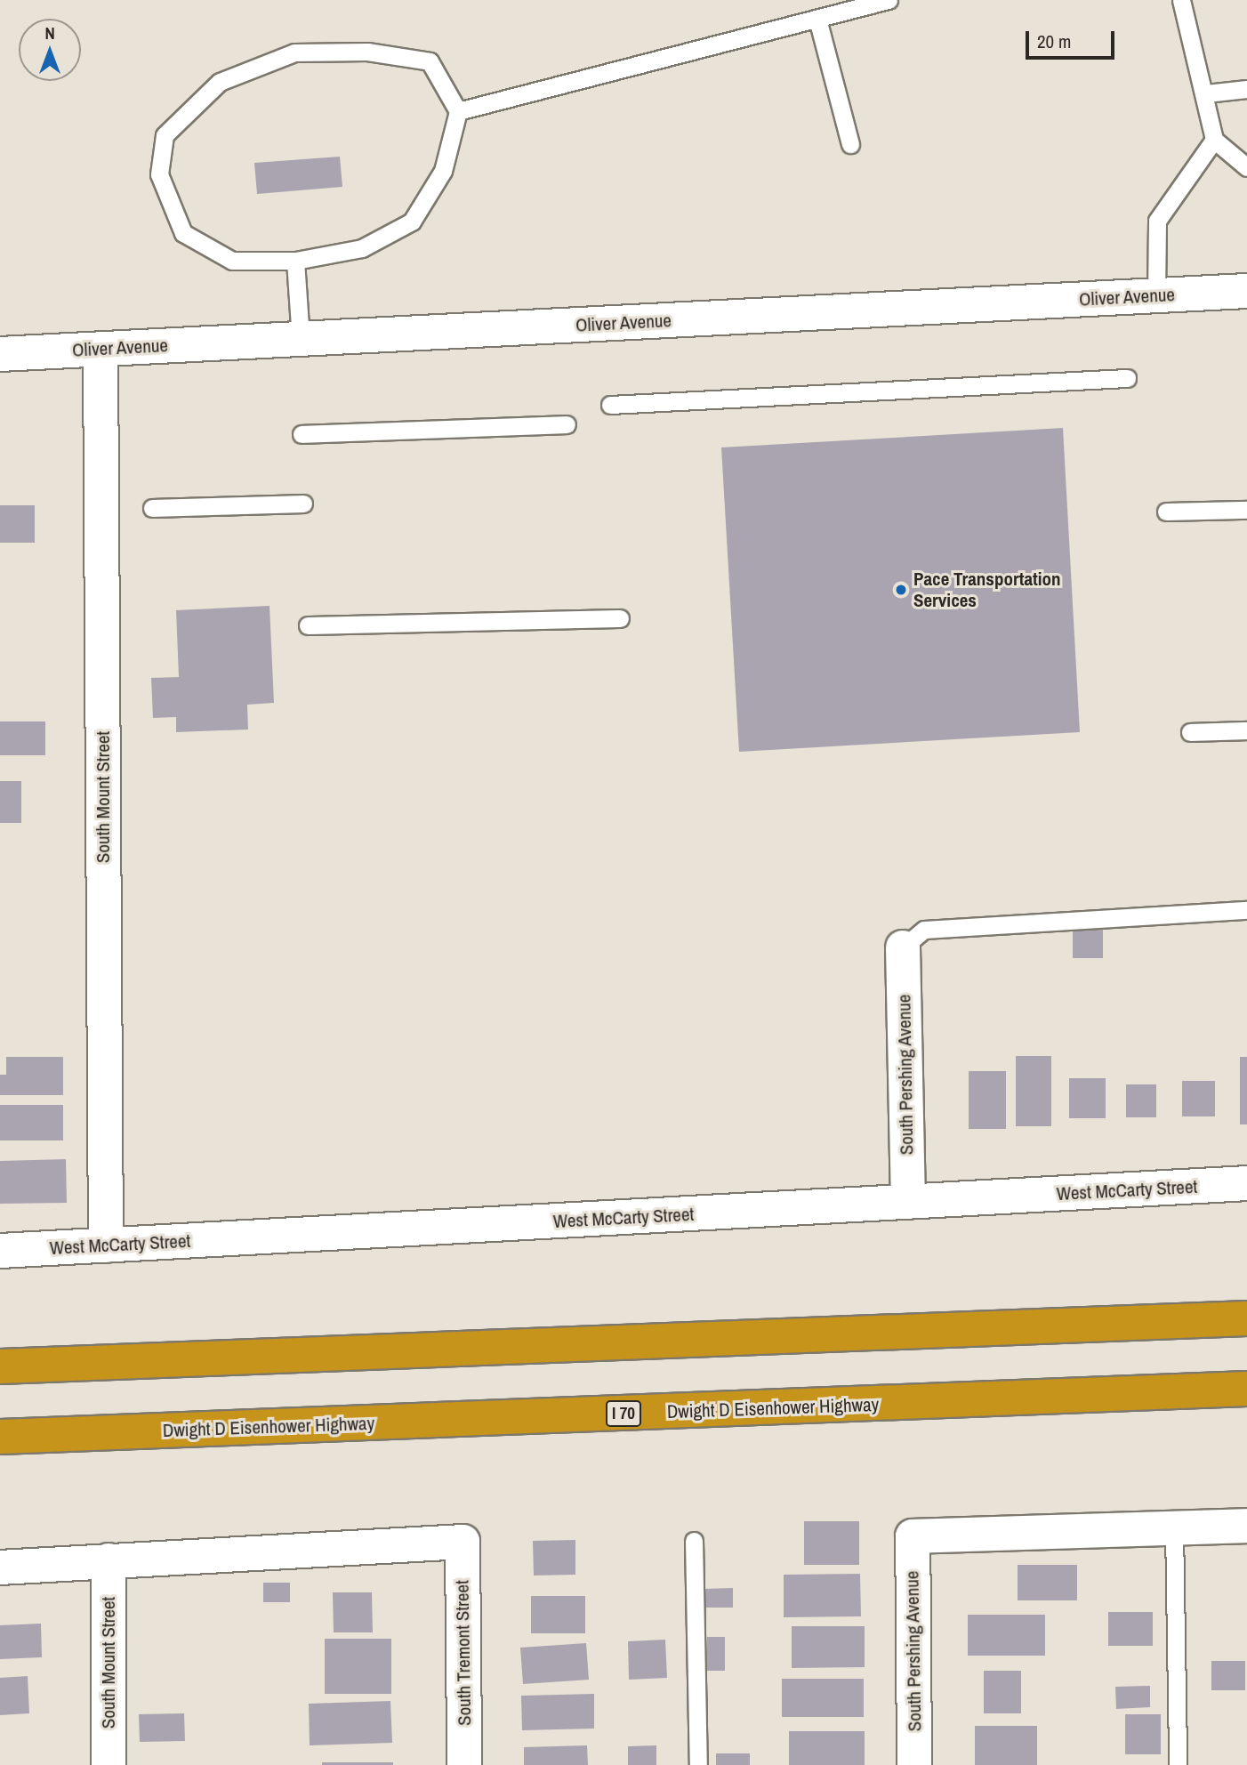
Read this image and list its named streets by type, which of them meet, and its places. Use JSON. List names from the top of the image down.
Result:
{
  "streets": {
    "highway": ["Dwight D Eisenhower Highway", "I 70"],
    "street": [
      "Oliver Avenue",
      "South Mount Street",
      "South Pershing Avenue",
      "West McCarty Street",
      "South Tremont Street"
    ]
  },
  "crossings": [
    ["Oliver Avenue", "South Mount Street"],
    ["South Mount Street", "West McCarty Street"],
    ["South Mount Street", "South Tremont Street"],
    ["South Pershing Avenue", "West McCarty Street"]
  ],
  "places": ["Pace Transportation Services"],
  "scale_bar": "20 m",
  "north": "top"
}
